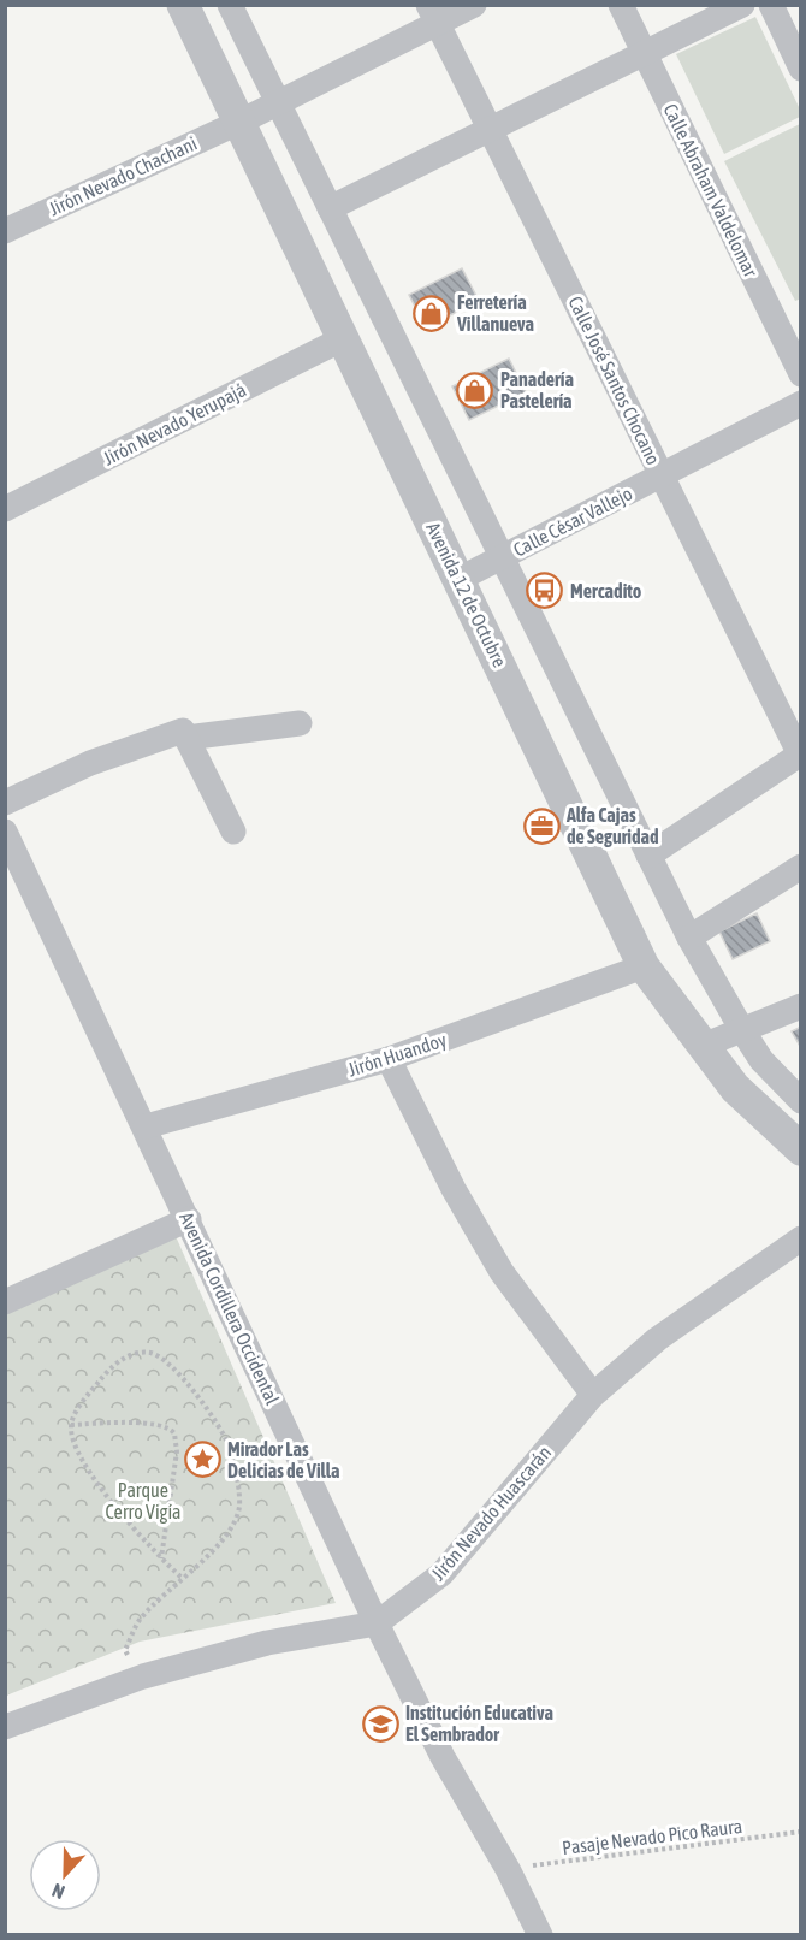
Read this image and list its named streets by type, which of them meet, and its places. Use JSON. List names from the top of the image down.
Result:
{
  "streets": {
    "street": [
      "Jirón Nevado Chachani",
      "Calle Abraham Valdelomar",
      "Calle José Santos Chocano",
      "Jirón Nevado Yerupajá",
      "Calle César Vallejo",
      "Avenida 12 de Octubre",
      "Jirón Huandoy",
      "Avenida Cordillera Occidental",
      "Jirón Nevado Huascarán"
    ],
    "path": ["Pasaje Nevado Pico Raura"]
  },
  "crossings": [
    ["Jirón Nevado Chachani", "Calle José Santos Chocano"],
    ["Jirón Nevado Chachani", "Avenida 12 de Octubre"],
    ["Calle José Santos Chocano", "Calle César Vallejo"],
    ["Jirón Nevado Yerupajá", "Avenida 12 de Octubre"],
    ["Calle César Vallejo", "Avenida 12 de Octubre"],
    ["Avenida 12 de Octubre", "Jirón Huandoy"],
    ["Jirón Huandoy", "Avenida Cordillera Occidental"],
    ["Avenida Cordillera Occidental", "Jirón Nevado Huascarán"],
    ["Avenida Cordillera Occidental", "Pasaje Nevado Pico Raura"]
  ],
  "parks": ["Parque Cerro Vigía"],
  "places": {
    "shop": ["Ferretería Villanueva", "Panadería Pastelería"],
    "bus stop": ["Mercadito"],
    "office": ["Alfa Cajas de Seguridad"],
    "place": ["Mirador Las Delicias de Villa"],
    "school or university": ["Institución Educativa El Sembrador"]
  },
  "north": "bottom"
}
